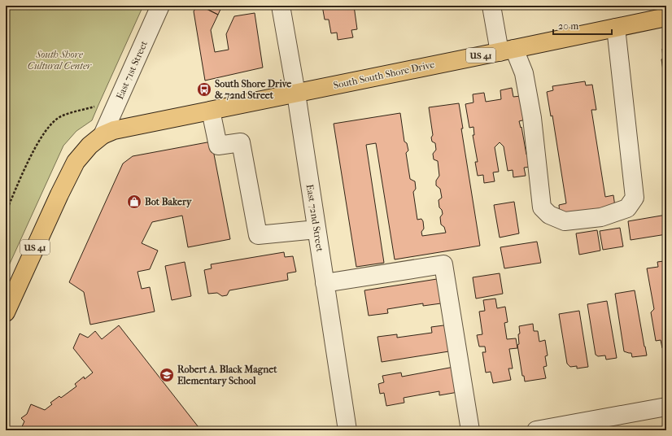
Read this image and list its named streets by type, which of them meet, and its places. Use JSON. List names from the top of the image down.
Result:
{
  "streets": {
    "main road": ["US 41", "South South Shore Drive"],
    "street": ["East 71st Street", "East 72nd Street"]
  },
  "crossings": [
    ["US 41", "East 71st Street"],
    ["US 41", "South South Shore Drive"],
    ["East 71st Street", "South South Shore Drive"],
    ["South South Shore Drive", "East 72nd Street"]
  ],
  "parks": ["South Shore Cultural Center"],
  "places": {
    "bus stop": ["South Shore Drive & 72nd Street"],
    "shop": ["Bot Bakery"],
    "school or university": ["Robert A. Black Magnet Elementary School"]
  },
  "scale_bar": "20 m"
}
